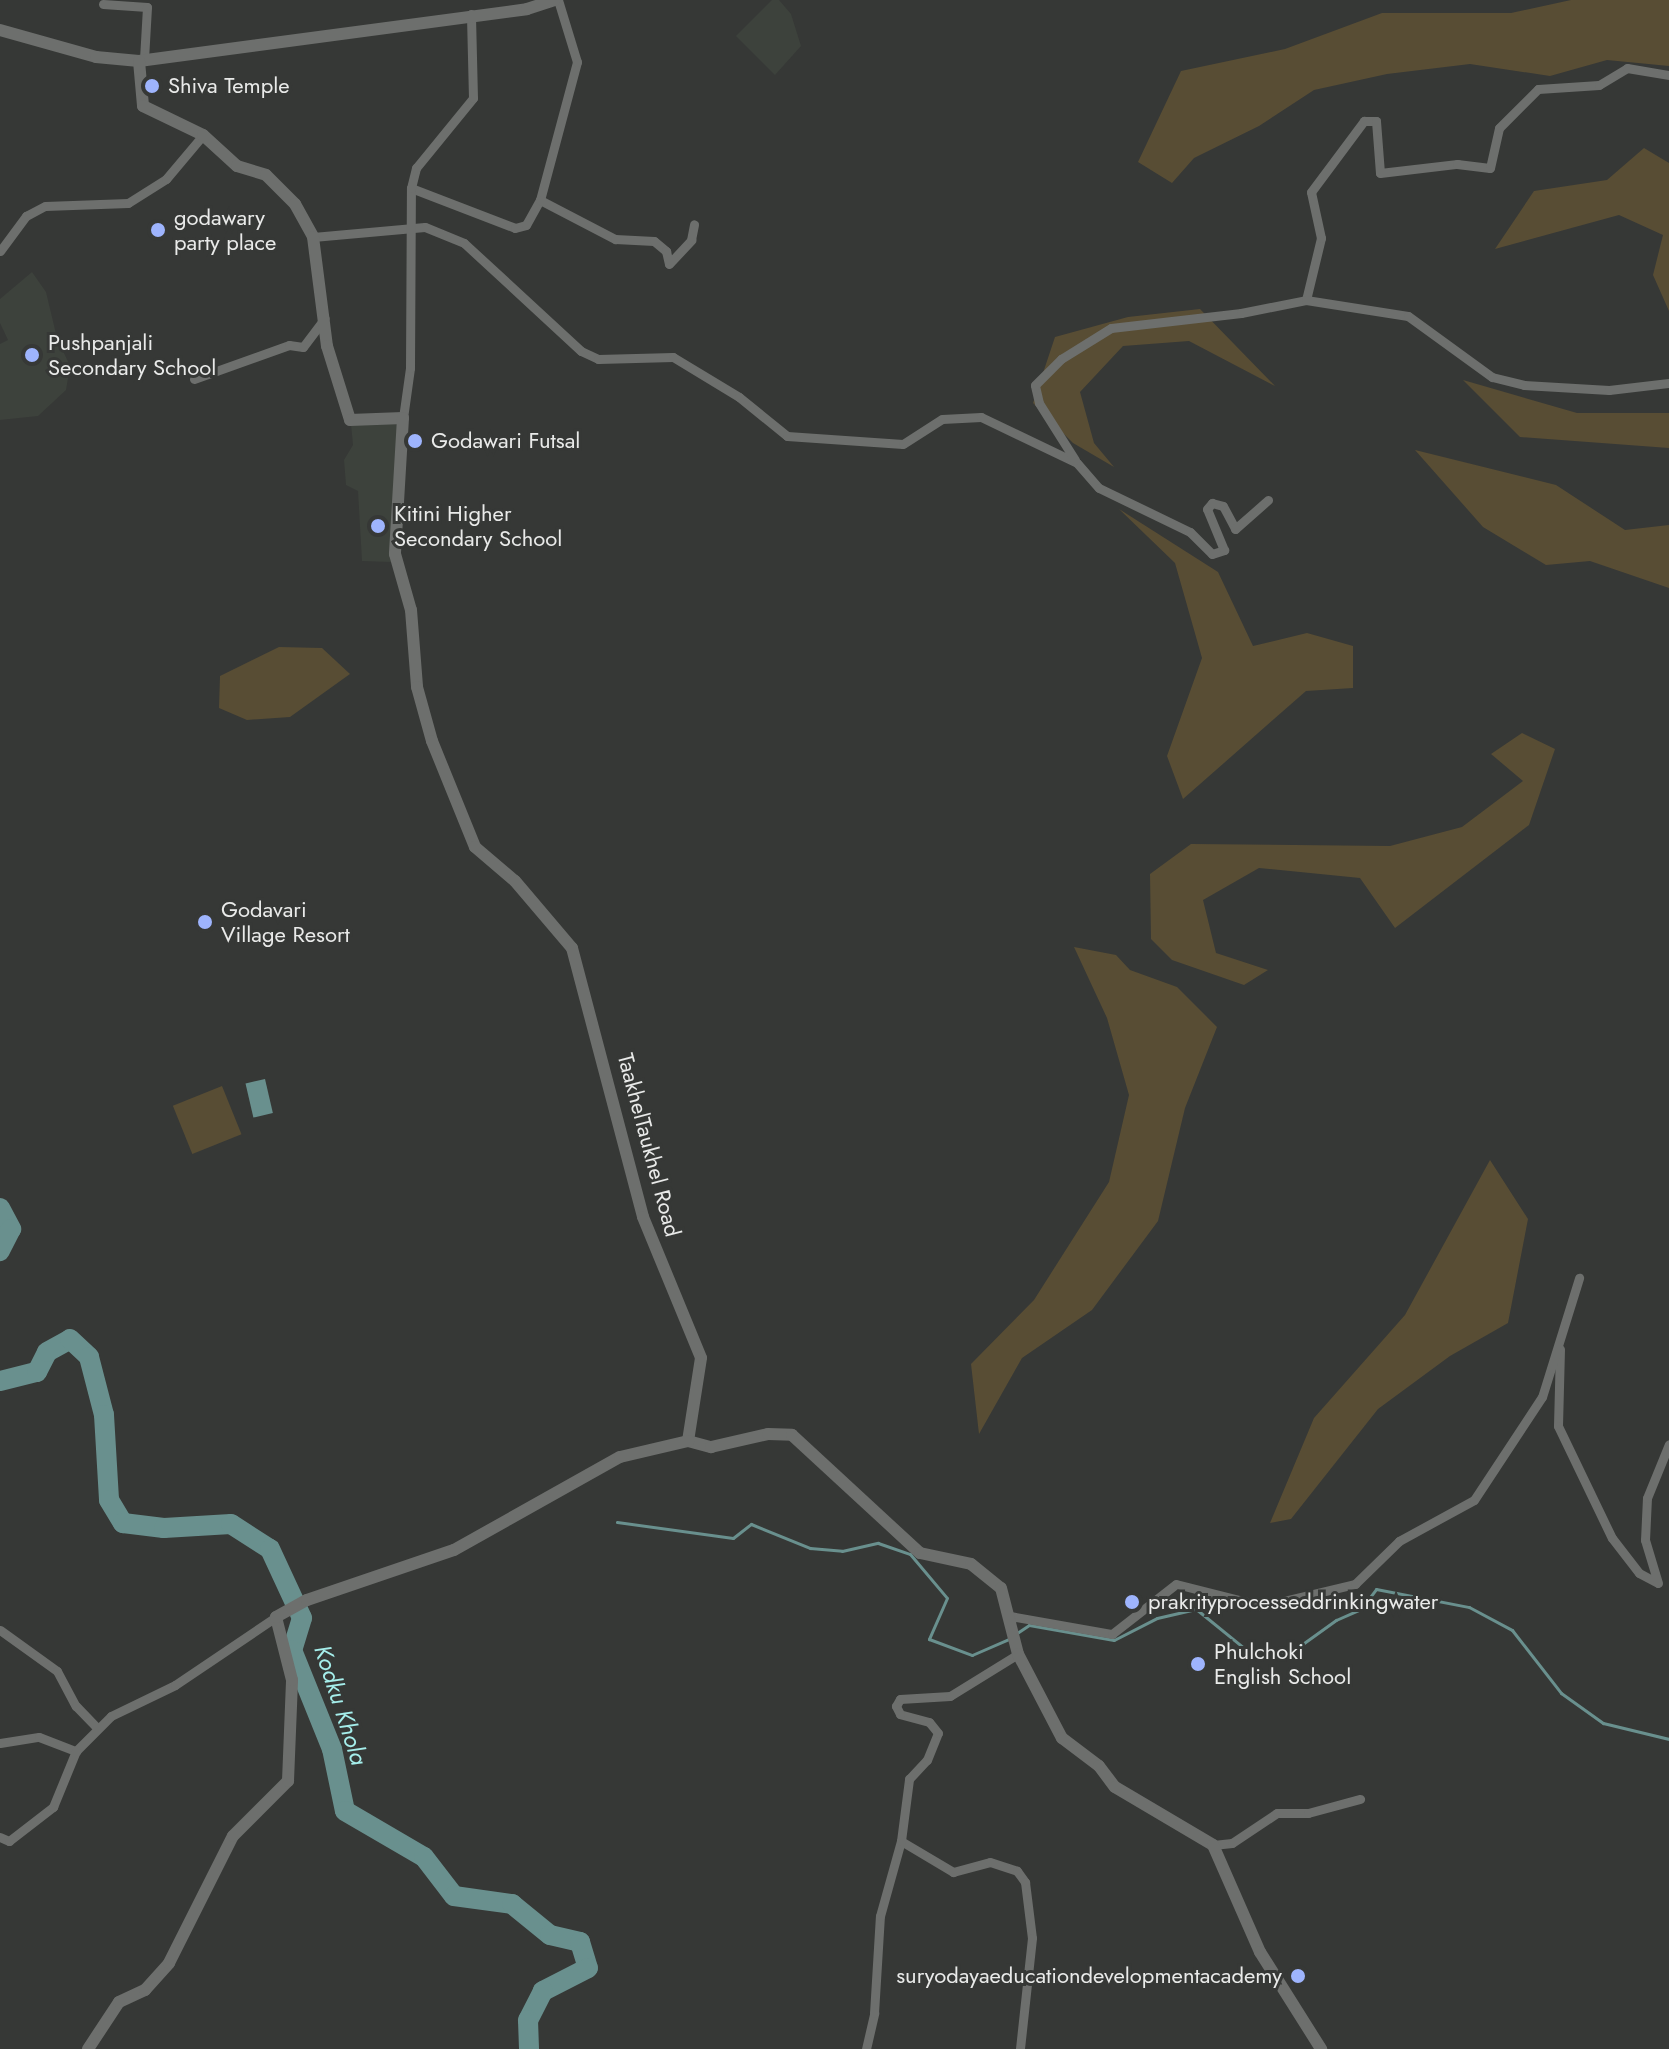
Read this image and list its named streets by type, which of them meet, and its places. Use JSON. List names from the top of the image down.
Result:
{
  "streets": {
    "street": ["TaakhelTaukhel Road"]
  },
  "water": ["Kodku Khola"],
  "places": [
    "Shiva Temple",
    "godawary party place",
    "Pushpanjali Secondary School",
    "Godawari Futsal",
    "Kitini Higher Secondary School",
    "Godavari Village Resort",
    "prakrityprocesseddrinkingwater",
    "Phulchoki English School",
    "suryodayaeducationdevelopmentacademy"
  ]
}
